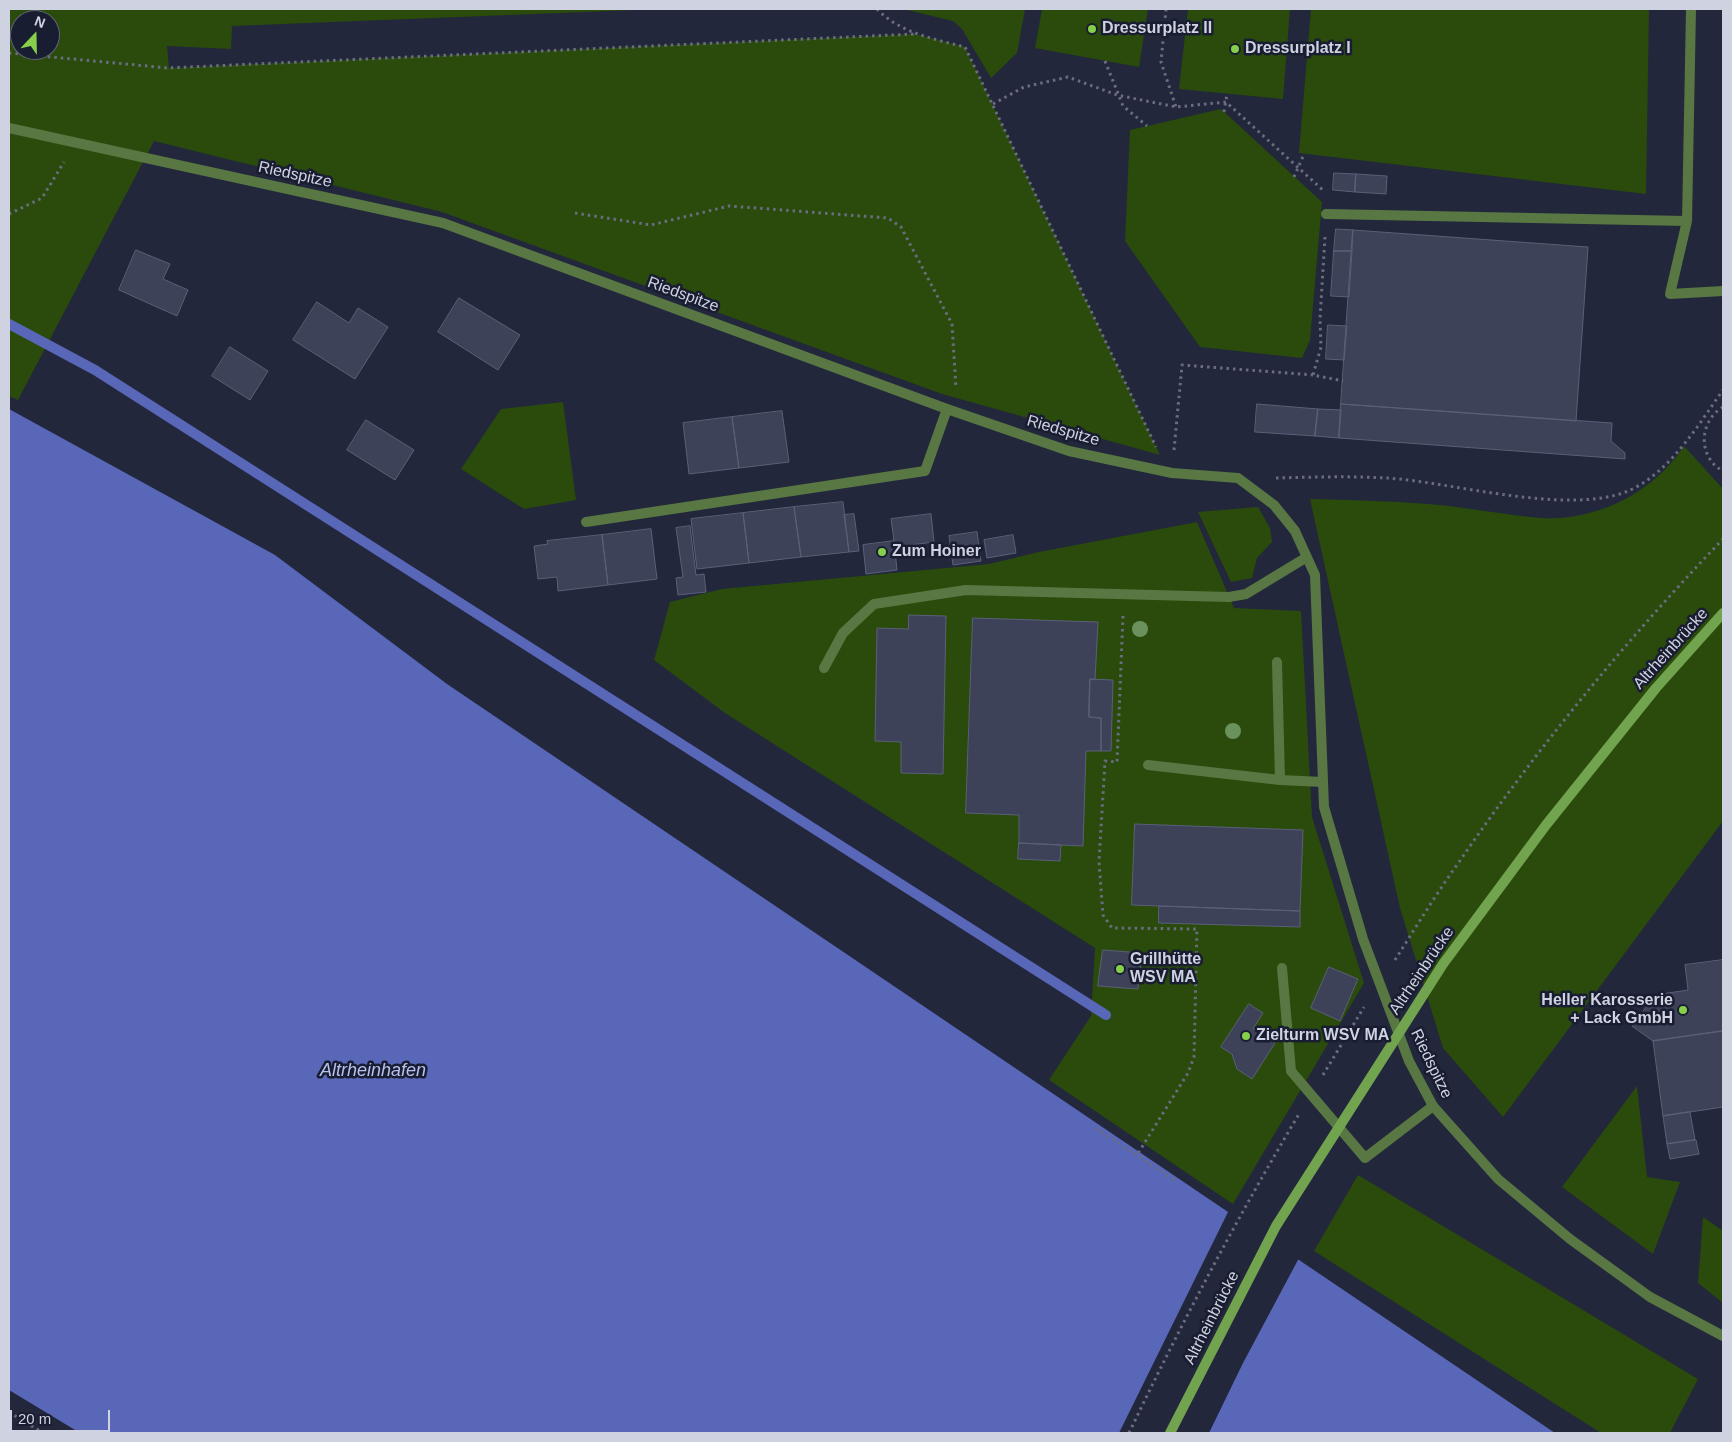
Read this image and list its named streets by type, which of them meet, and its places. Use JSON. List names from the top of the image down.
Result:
{
  "streets": {
    "main road": ["Altrheinbrücke"],
    "street": ["Riedspitze"]
  },
  "water": ["Altrheinhafen"],
  "places": [
    "Dressurplatz II",
    "Dressurplatz I",
    "Zum Hoiner",
    "Grillhütte WSV MA",
    "Heller Karosserie + Lack GmbH",
    "Zielturm WSV MA"
  ],
  "scale_bar": "20 m",
  "north": "top"
}
